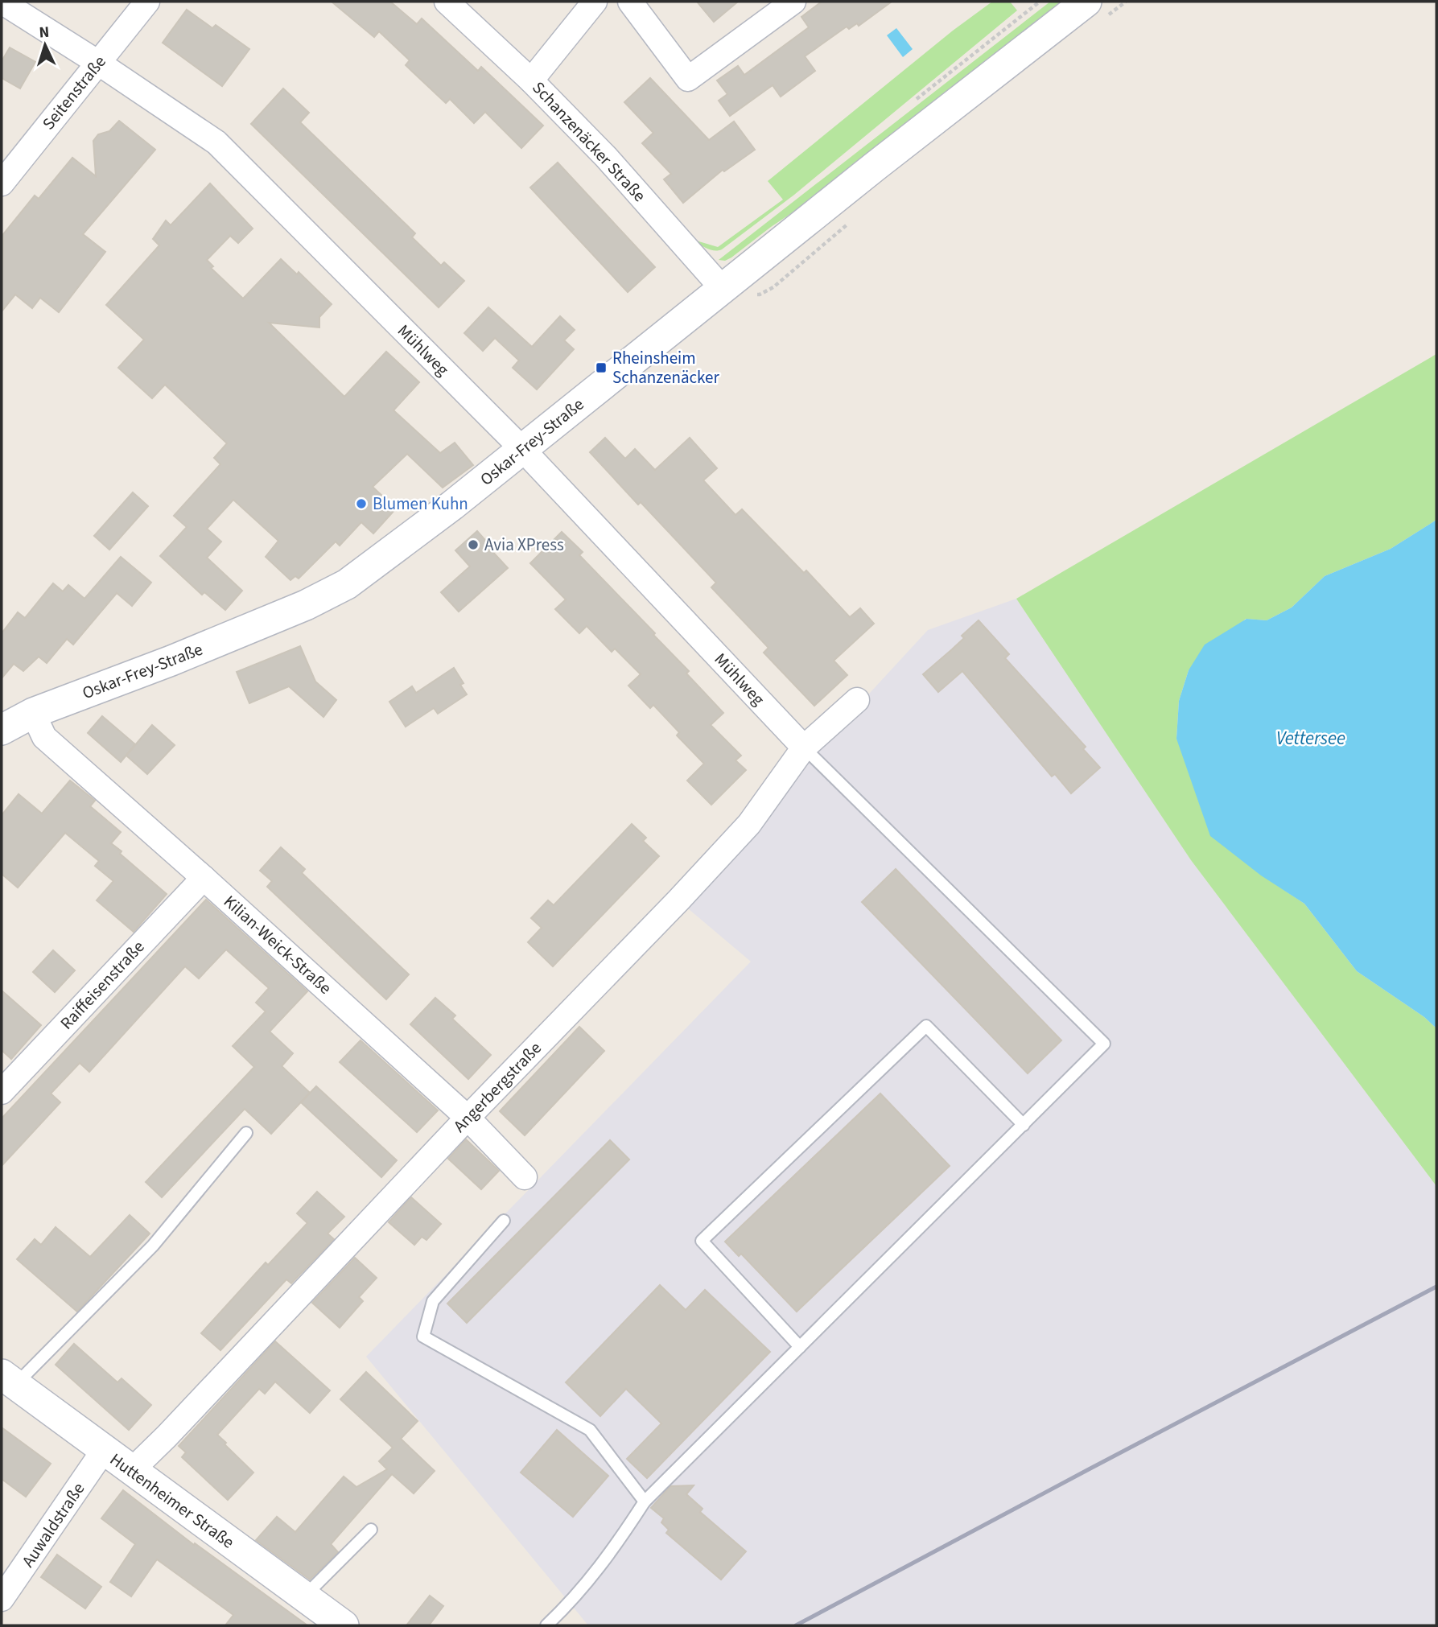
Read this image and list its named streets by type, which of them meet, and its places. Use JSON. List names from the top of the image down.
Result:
{
  "streets": {
    "street": [
      "Seitenstraße",
      "Schanzenäcker Straße",
      "Mühlweg",
      "Oskar-Frey-Straße",
      "Kilian-Weick-Straße",
      "Raiffeisenstraße",
      "Angerbergstraße",
      "Huttenheimer Straße",
      "Auwaldstraße"
    ]
  },
  "crossings": [
    ["Seitenstraße", "Mühlweg"],
    ["Schanzenäcker Straße", "Oskar-Frey-Straße"],
    ["Mühlweg", "Oskar-Frey-Straße"],
    ["Mühlweg", "Angerbergstraße"],
    ["Oskar-Frey-Straße", "Kilian-Weick-Straße"],
    ["Kilian-Weick-Straße", "Raiffeisenstraße"],
    ["Kilian-Weick-Straße", "Angerbergstraße"],
    ["Angerbergstraße", "Huttenheimer Straße"],
    ["Huttenheimer Straße", "Auwaldstraße"]
  ],
  "water": ["Vettersee"],
  "places": {
    "transit": ["Rheinsheim Schanzenäcker"],
    "other": ["Blumen Kuhn", "Avia XPress"]
  },
  "north": "top"
}
